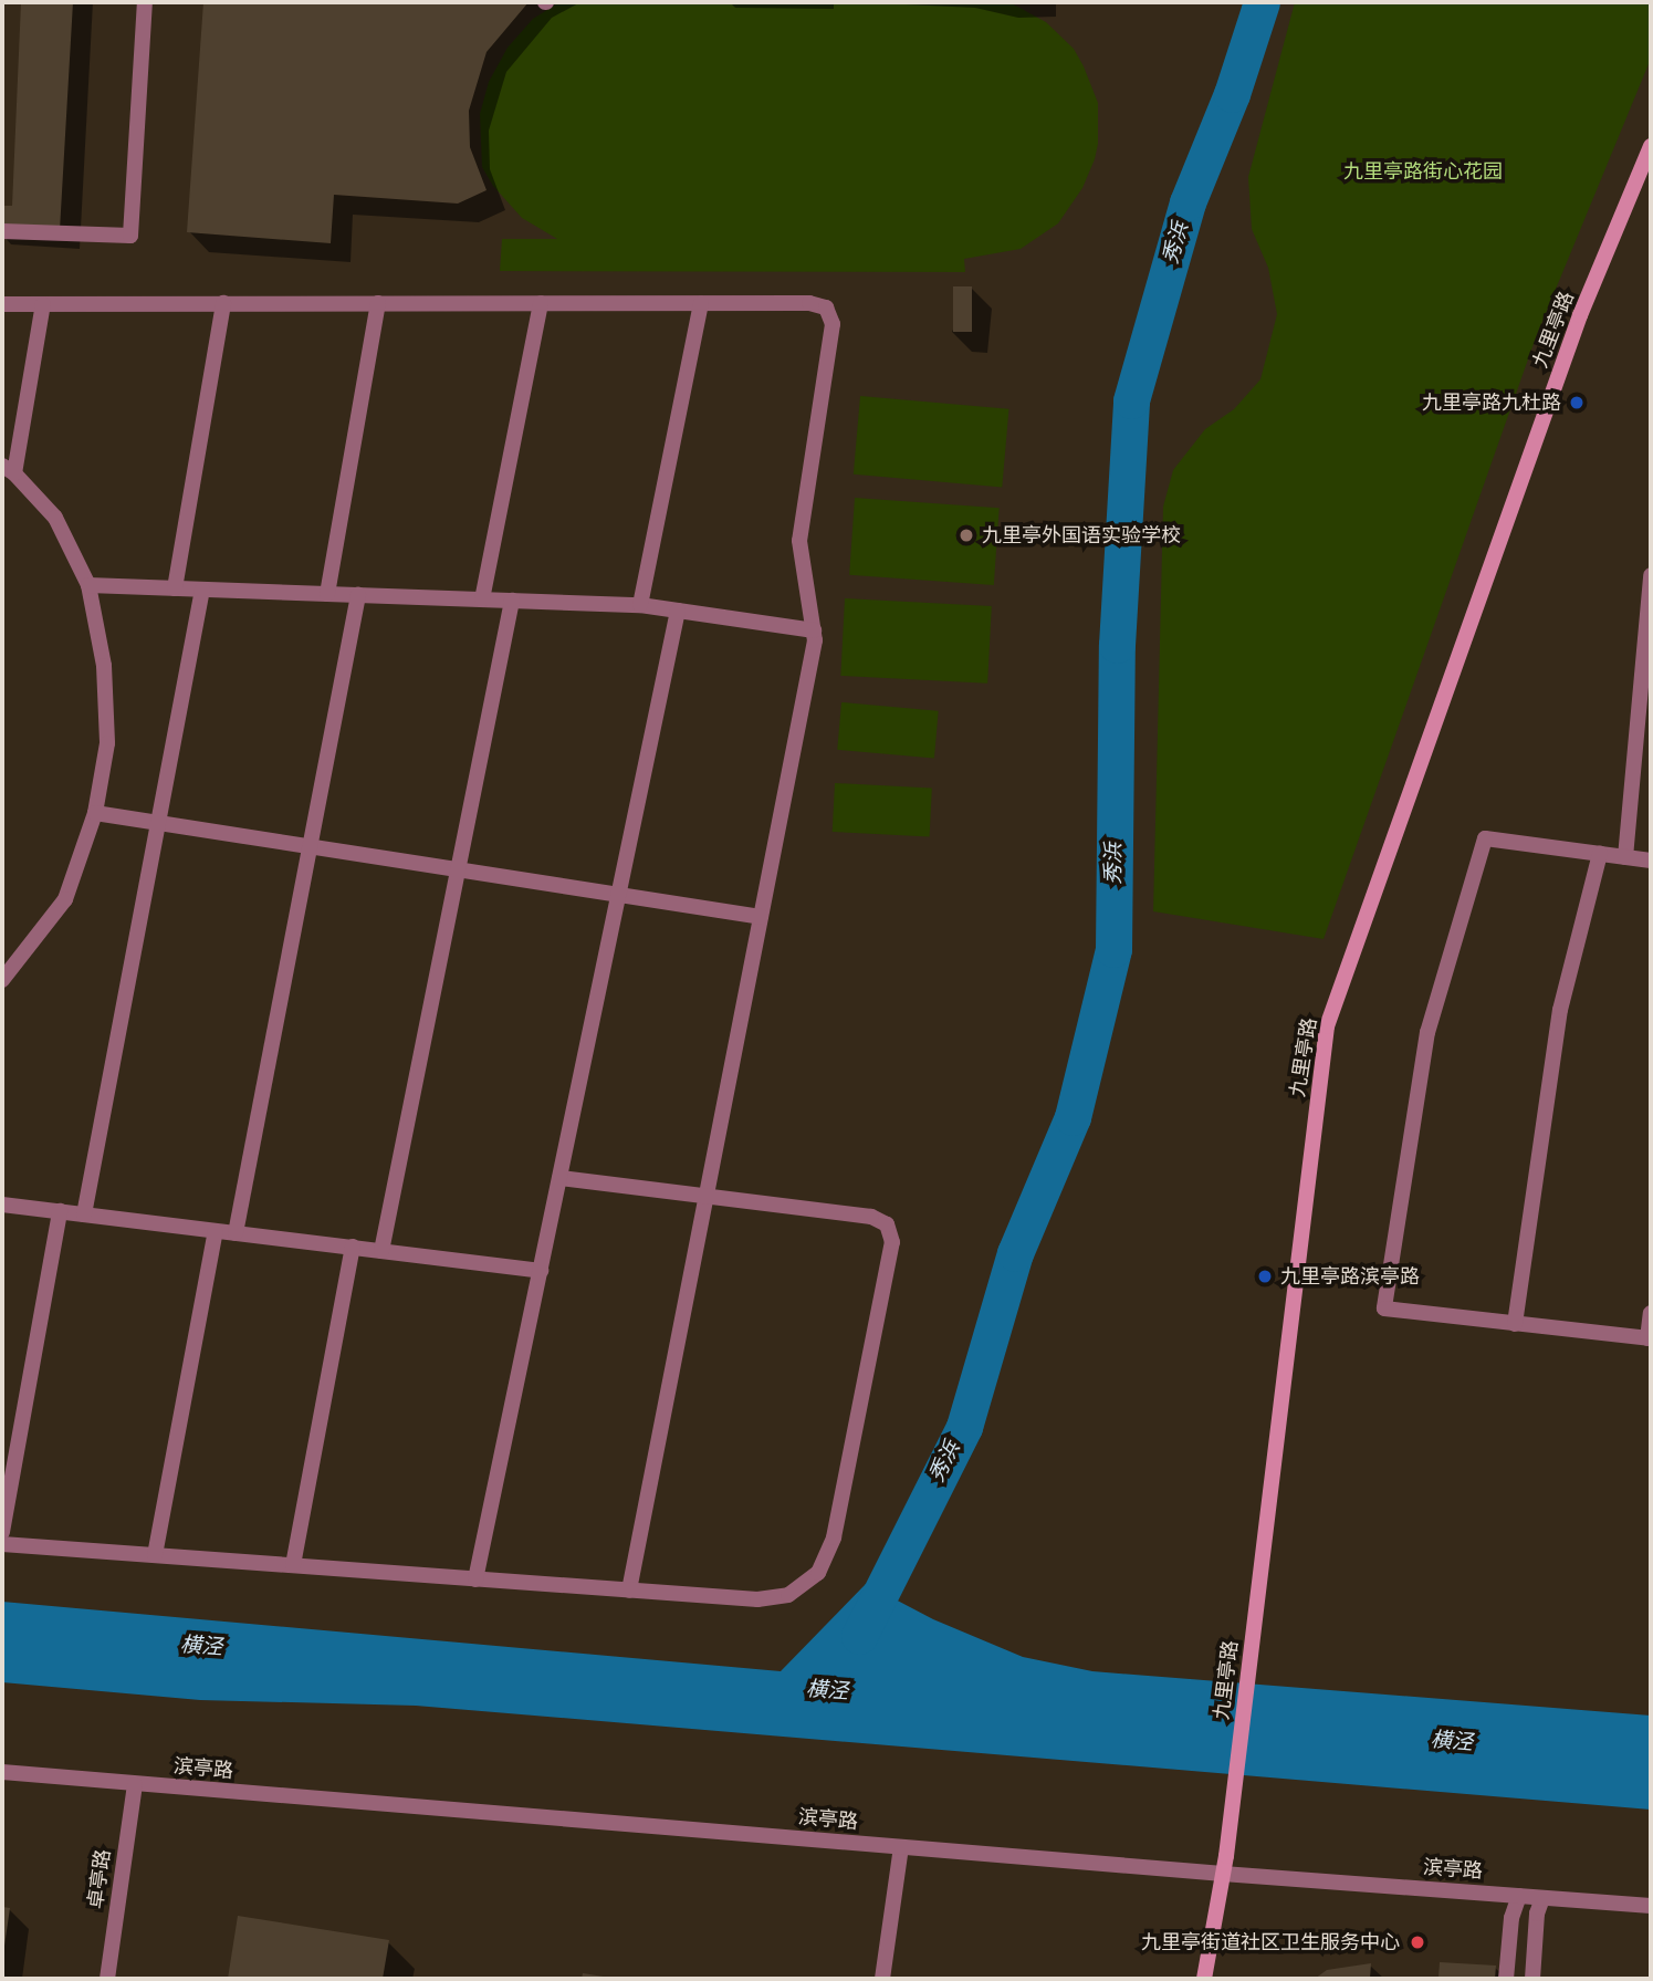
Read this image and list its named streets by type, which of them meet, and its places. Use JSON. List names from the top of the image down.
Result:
{
  "streets": {
    "street": ["九里亭路", "滨亭路", "卓亭路"]
  },
  "crossings": [
    ["九里亭路", "滨亭路"],
    ["滨亭路", "卓亭路"]
  ],
  "water": ["秀浜", "横泾"],
  "parks": ["九里亭路街心花园"],
  "places": [
    "九里亭路九杜路",
    "九里亭外国语实验学校",
    "九里亭路滨亭路",
    "九里亭街道社区卫生服务中心"
  ]
}
